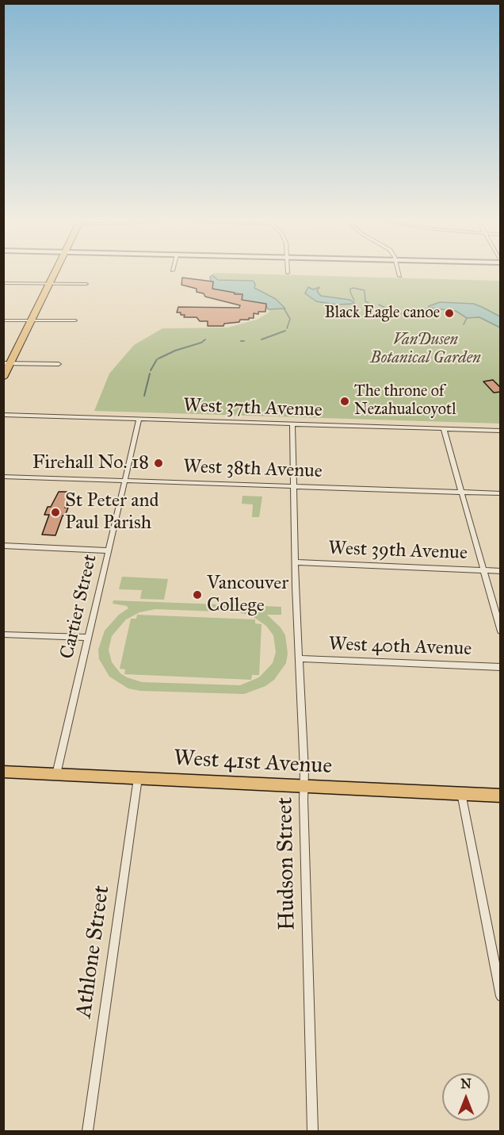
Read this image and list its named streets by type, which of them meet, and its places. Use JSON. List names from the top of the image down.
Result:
{
  "streets": {
    "main road": ["West 41st Avenue"],
    "street": [
      "West 37th Avenue",
      "West 38th Avenue",
      "West 39th Avenue",
      "Cartier Street",
      "West 40th Avenue",
      "Hudson Street",
      "Athlone Street"
    ]
  },
  "crossings": [
    ["West 37th Avenue", "Cartier Street"],
    ["West 37th Avenue", "Hudson Street"],
    ["West 38th Avenue", "Cartier Street"],
    ["West 38th Avenue", "Hudson Street"],
    ["West 39th Avenue", "Hudson Street"],
    ["Cartier Street", "West 41st Avenue"],
    ["West 40th Avenue", "Hudson Street"],
    ["West 41st Avenue", "Hudson Street"],
    ["West 41st Avenue", "Athlone Street"]
  ],
  "parks": ["VanDusen Botanical Garden"],
  "places": [
    "Black Eagle canoe",
    "The throne of Nezahualcoyotl",
    "Firehall No. 18",
    "St Peter and Paul Parish",
    "Vancouver College"
  ],
  "north": "top"
}
